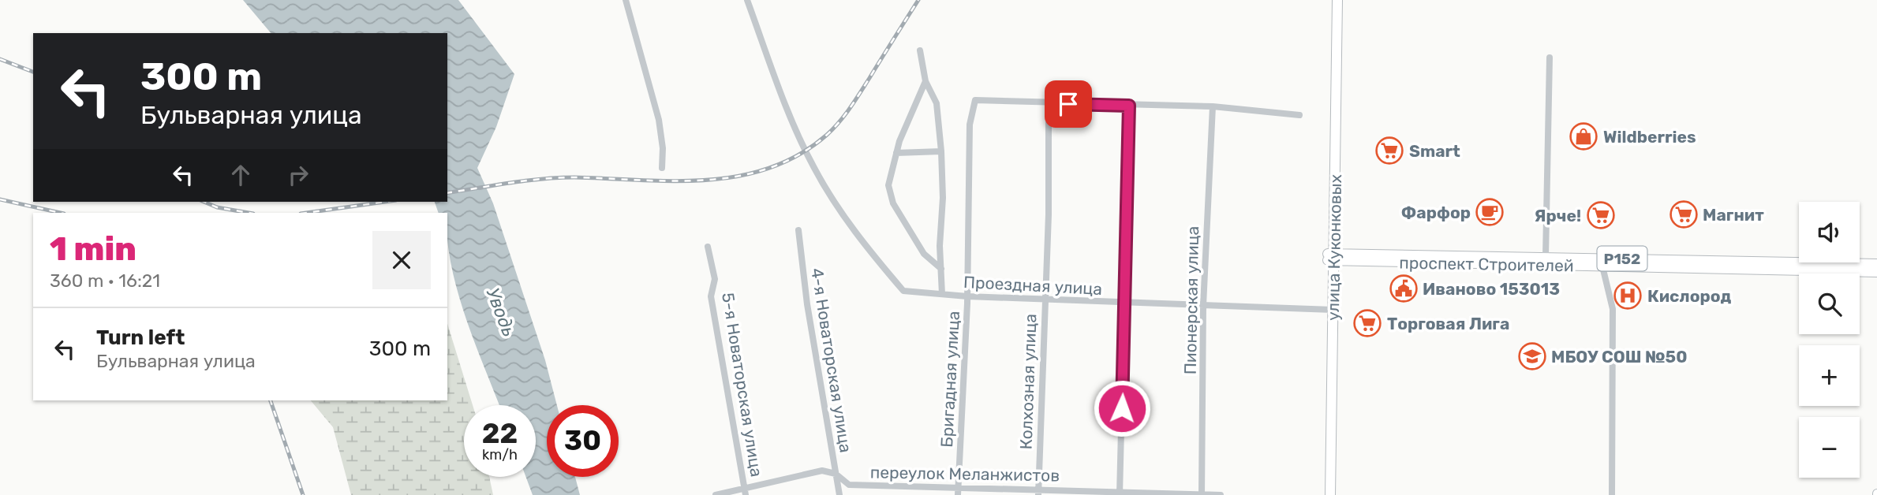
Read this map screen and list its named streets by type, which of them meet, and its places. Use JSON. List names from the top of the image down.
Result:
{
  "streets": {
    "main road": ["улица Куконковых", "Р152", "проспект Строителей"],
    "street": [
      "Проездная улица",
      "Пионерская улица",
      "4-я Новаторская улица",
      "Бригадная улица",
      "Колхозная улица",
      "5-я Новаторская улица",
      "переулок Меланжистов"
    ]
  },
  "crossings": [
    ["улица Куконковых", "проспект Строителей"],
    ["улица Куконковых", "Проездная улица"],
    ["Проездная улица", "Пионерская улица"],
    ["Проездная улица", "Бригадная улица"],
    ["Проездная улица", "Колхозная улица"],
    ["Пионерская улица", "переулок Меланжистов"],
    ["4-я Новаторская улица", "переулок Меланжистов"],
    ["Бригадная улица", "Колхозная улица"],
    ["Бригадная улица", "переулок Меланжистов"],
    ["Колхозная улица", "переулок Меланжистов"],
    ["5-я Новаторская улица", "переулок Меланжистов"]
  ],
  "water": ["Уводь"],
  "places": {
    "shop": ["Wildberries"],
    "supermarket": [
      "Smart",
      "Магнит",
      "Ярче!",
      "Торговая Лига"
    ],
    "cafe": ["Фарфор"],
    "public building": ["Иваново 153013"],
    "hospital": ["Кислород"],
    "school or university": ["МБОУ СОШ №50"]
  },
  "page": {
    "turn": ["300 m", "Бульварная улица"],
    "map_buttons": ["+", "−"],
    "heading": ["1 min", "360 m · 16:21"],
    "list": [
      {
        "name": "Turn left",
        "note": "Бульварная улица",
        "value": "300 m"
      }
    ],
    "speed": "22 km/h",
    "limit": "30"
  }
}
